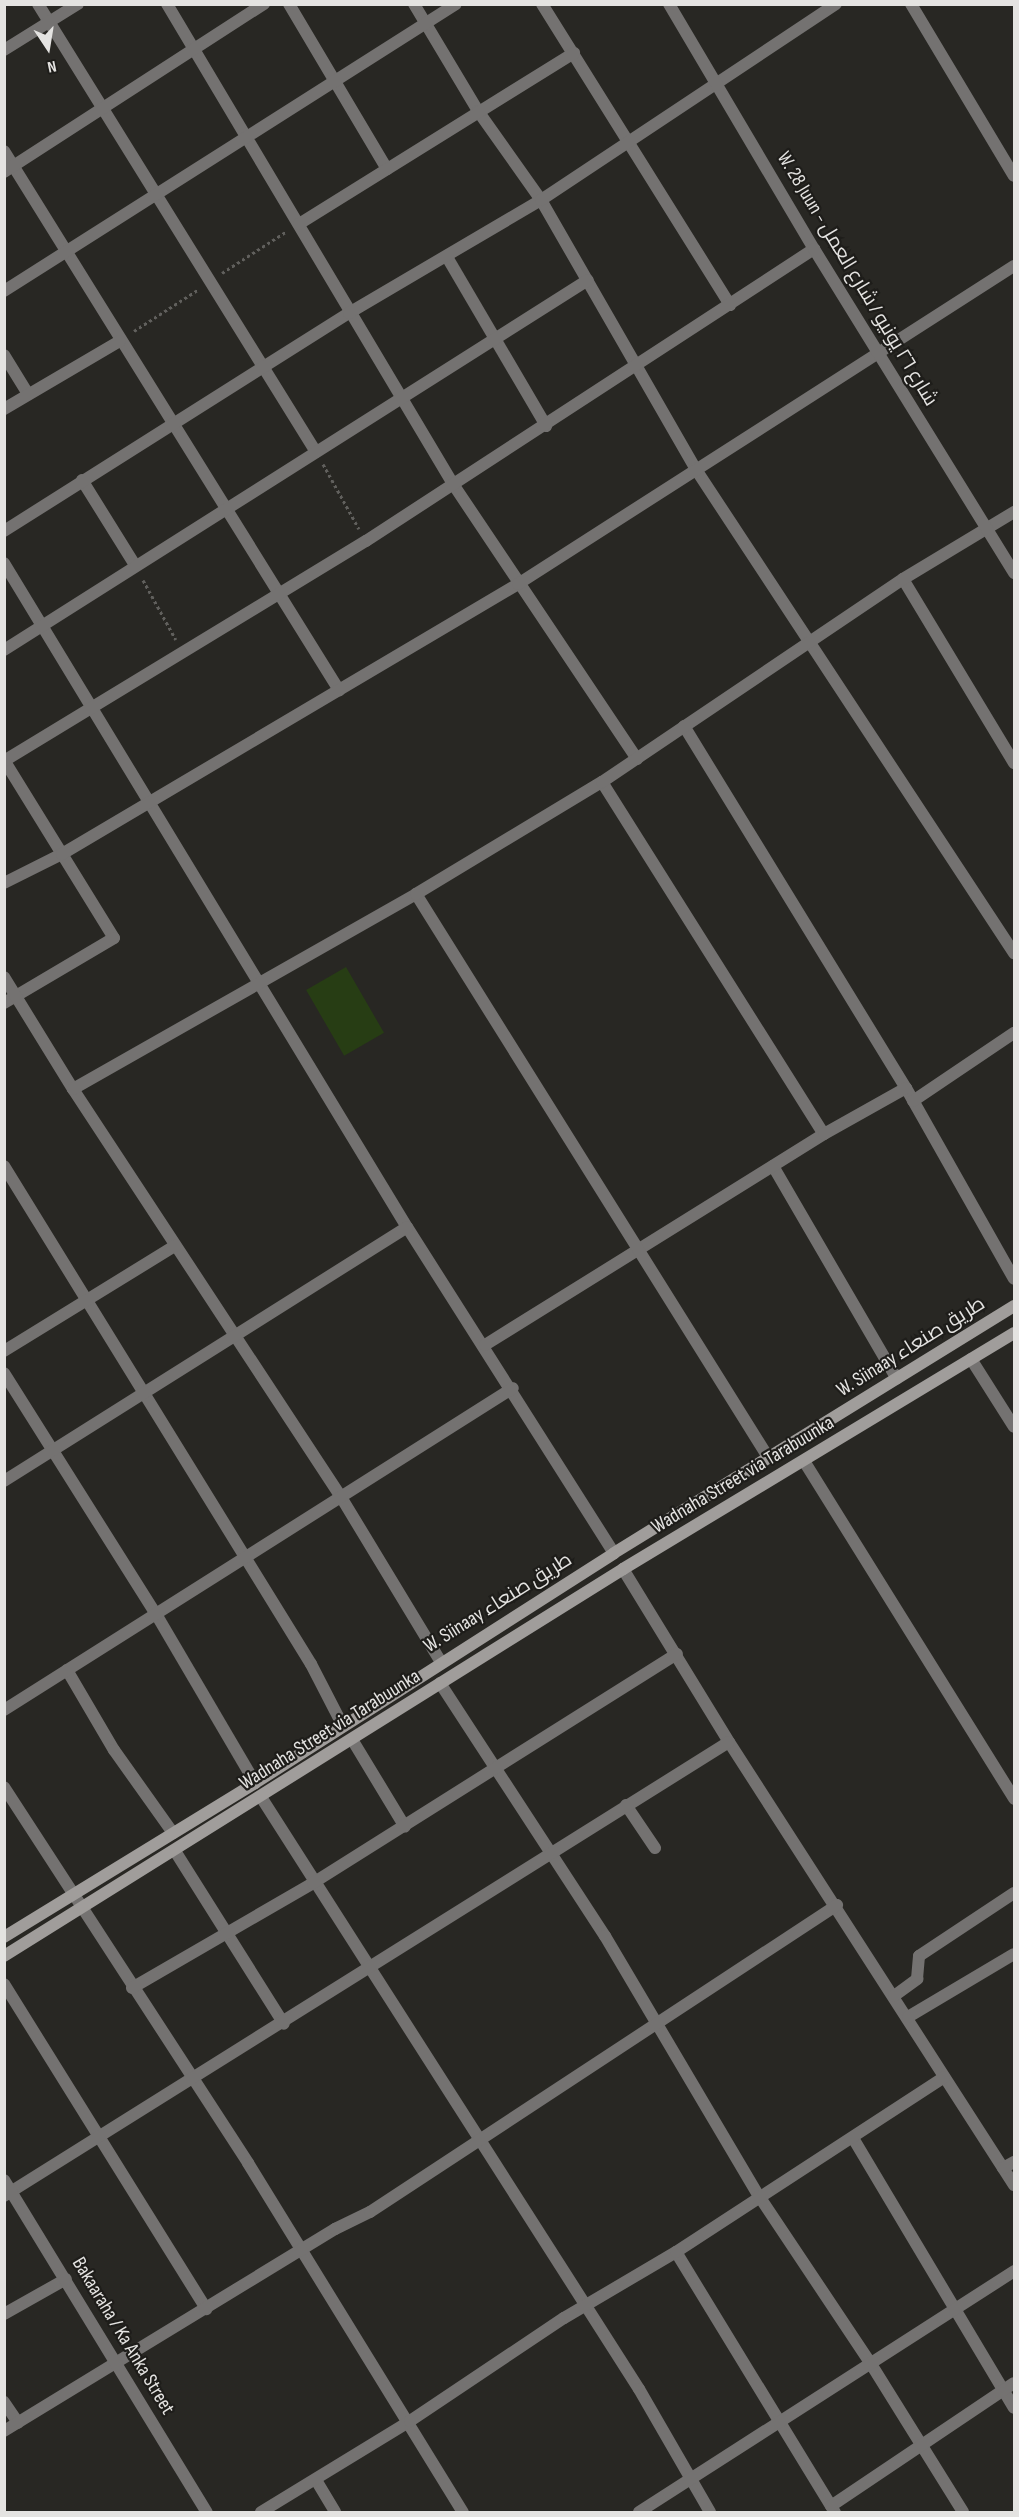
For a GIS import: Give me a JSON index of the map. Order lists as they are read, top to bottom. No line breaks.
{"streets":{"main road":["W. Siinaay طريق صنعاء","Wadnaha Street via Tarabuunka"],"street":["W. 28 Juun - شارع ٢٦ يونيو / شارع العمل","Bakaaraha / Ka Anka Street"]},"north":"bottom"}
